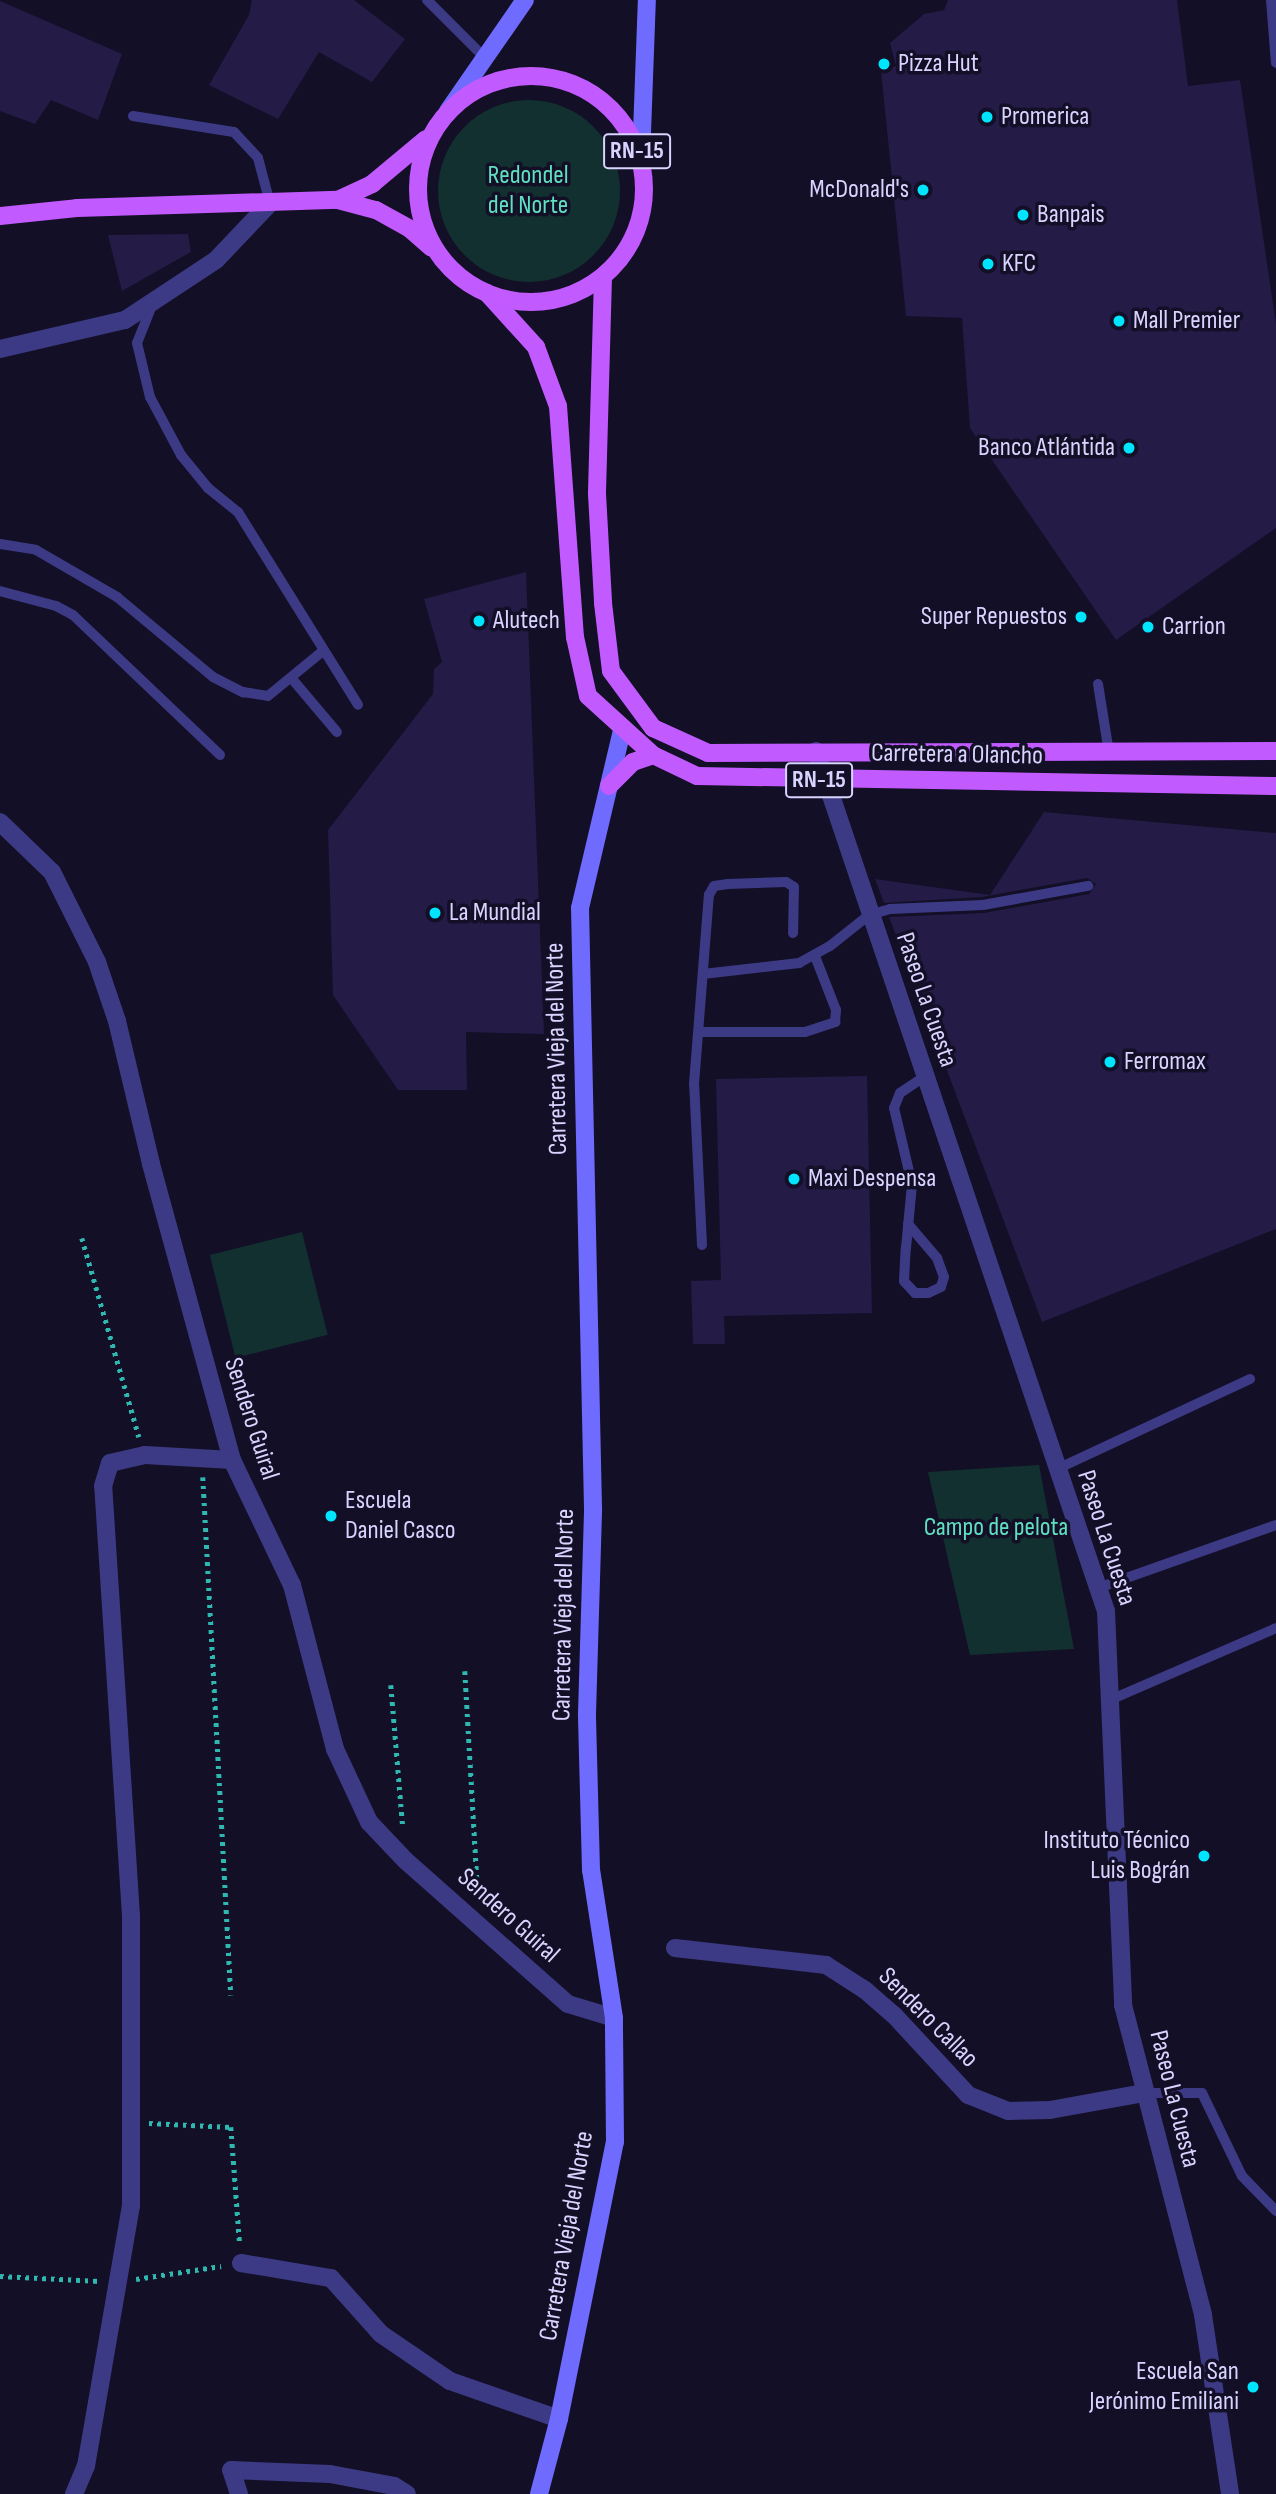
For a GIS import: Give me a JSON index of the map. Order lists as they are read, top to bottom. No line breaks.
{"streets":{"main road":["RN-15","Carretera a Olancho"],"street":["Paseo La Cuesta","Carretera Vieja del Norte","Sendero Guiral","Sendero Callao"]},"crossings":[["RN-15","Carretera a Olancho"],["Carretera a Olancho","Paseo La Cuesta"],["Carretera a Olancho","Carretera Vieja del Norte"],["Paseo La Cuesta","Sendero Callao"],["Carretera Vieja del Norte","Sendero Guiral"]],"parks":["Redondel del Norte","Campo de pelota"],"places":["Pizza Hut","Promerica","McDonald's","Banpais","KFC","Mall Premier","Banco Atlántida","Super Repuestos","Alutech","Carrion","La Mundial","Ferromax","Maxi Despensa","Escuela Daniel Casco","Instituto Técnico Luis Bográn","Escuela San Jerónimo Emiliani"]}
